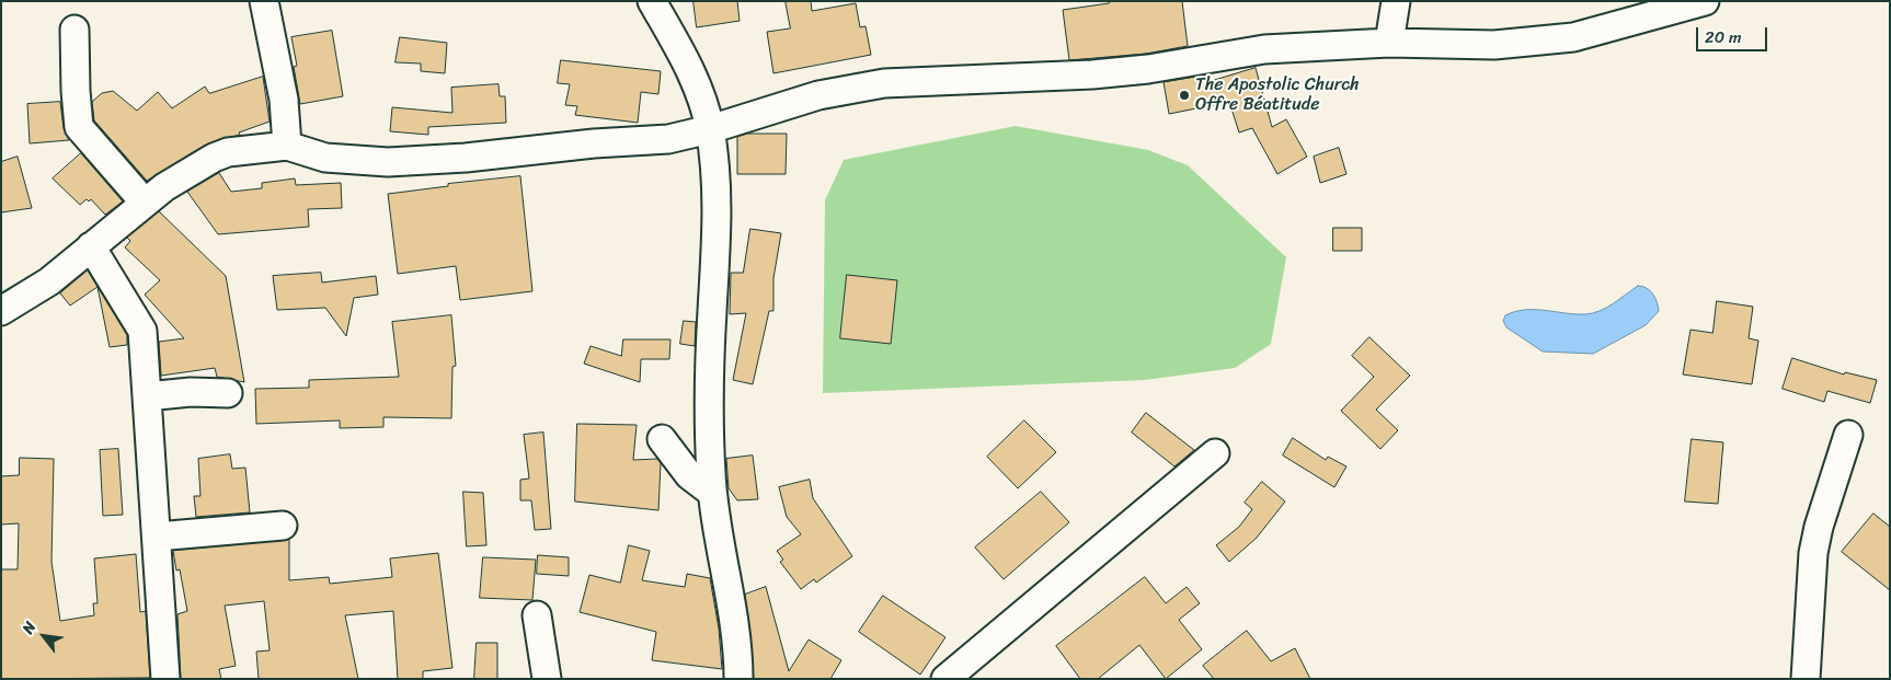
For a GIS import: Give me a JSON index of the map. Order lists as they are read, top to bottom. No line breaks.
{"places":["The Apostolic Church Offre Béatitude"],"scale_bar":"20 m","north":"top left"}
